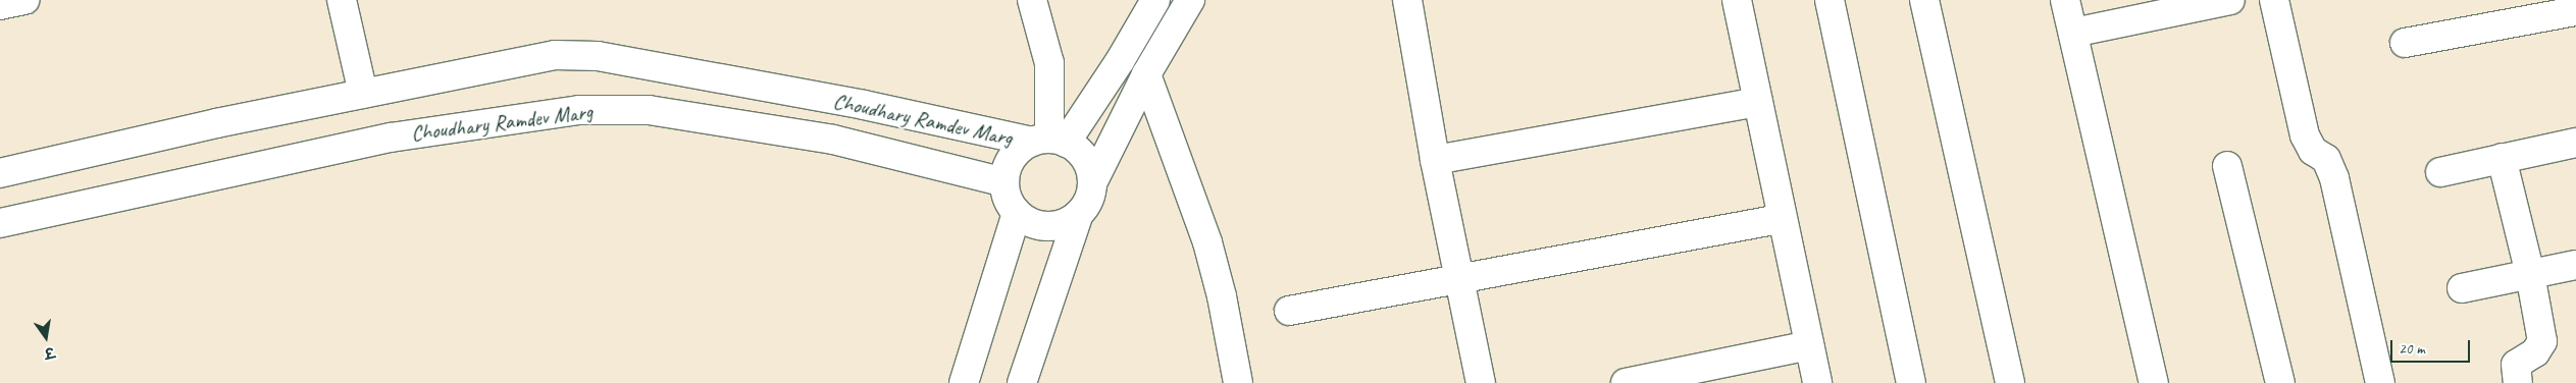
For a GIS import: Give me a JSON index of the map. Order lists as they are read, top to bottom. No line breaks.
{"streets":{"street":["Choudhary Ramdev Marg"]},"scale_bar":"20 m","north":"bottom"}
